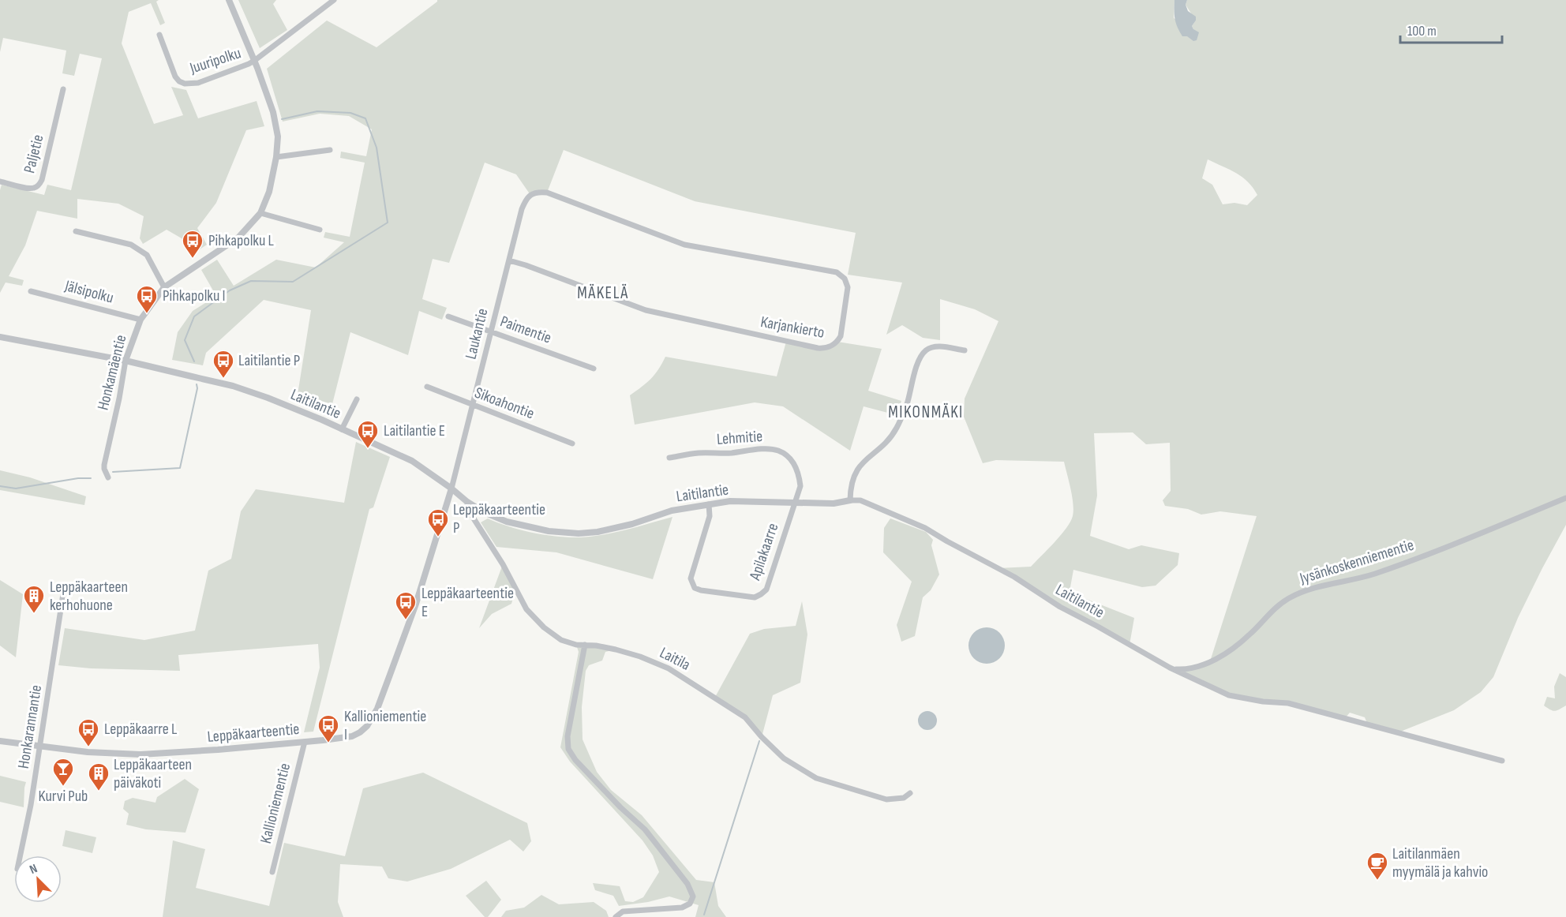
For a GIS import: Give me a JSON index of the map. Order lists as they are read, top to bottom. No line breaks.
{"streets":{"street":["Juuripolku","Paljetie","Jälsipolku","Karjankierto","Paimentie","Laukantie","Honkamäentie","Sikoahontie","Laitilantie","Lehmitie","Apilakaarre","Jysänkoskenniementie","Laitila","Honkarannantie","Leppäkaarteentie","Kallioniementie"]},"crossings":[["Juuripolku","Honkamäentie"],["Jälsipolku","Honkamäentie"],["Karjankierto","Laukantie"],["Paimentie","Laukantie"],["Laukantie","Sikoahontie"],["Laukantie","Laitilantie"],["Laukantie","Leppäkaarteentie"],["Honkamäentie","Laitilantie"],["Laitilantie","Lehmitie"],["Laitilantie","Apilakaarre"],["Laitilantie","Jysänkoskenniementie"],["Laitilantie","Laitila"],["Laitilantie","Leppäkaarteentie"],["Lehmitie","Apilakaarre"],["Honkarannantie","Leppäkaarteentie"],["Leppäkaarteentie","Kallioniementie"]],"districts":["MÄKELÄ","MIKONMÄKI"],"places":{"bus stop":["Pihkapolku L","Pihkapolku I","Laitilantie P","Laitilantie E","Leppäkaarteentie P","Leppäkaarteentie E","Kallioniementie I","Leppäkaarre L"],"building":["Leppäkaarteen kerhohuone","Leppäkaarteen päiväkoti"],"bar":["Kurvi Pub"],"cafe":["Laitilanmäen myymälä ja kahvio"]},"scale_bar":"100 m","north":"top left"}
